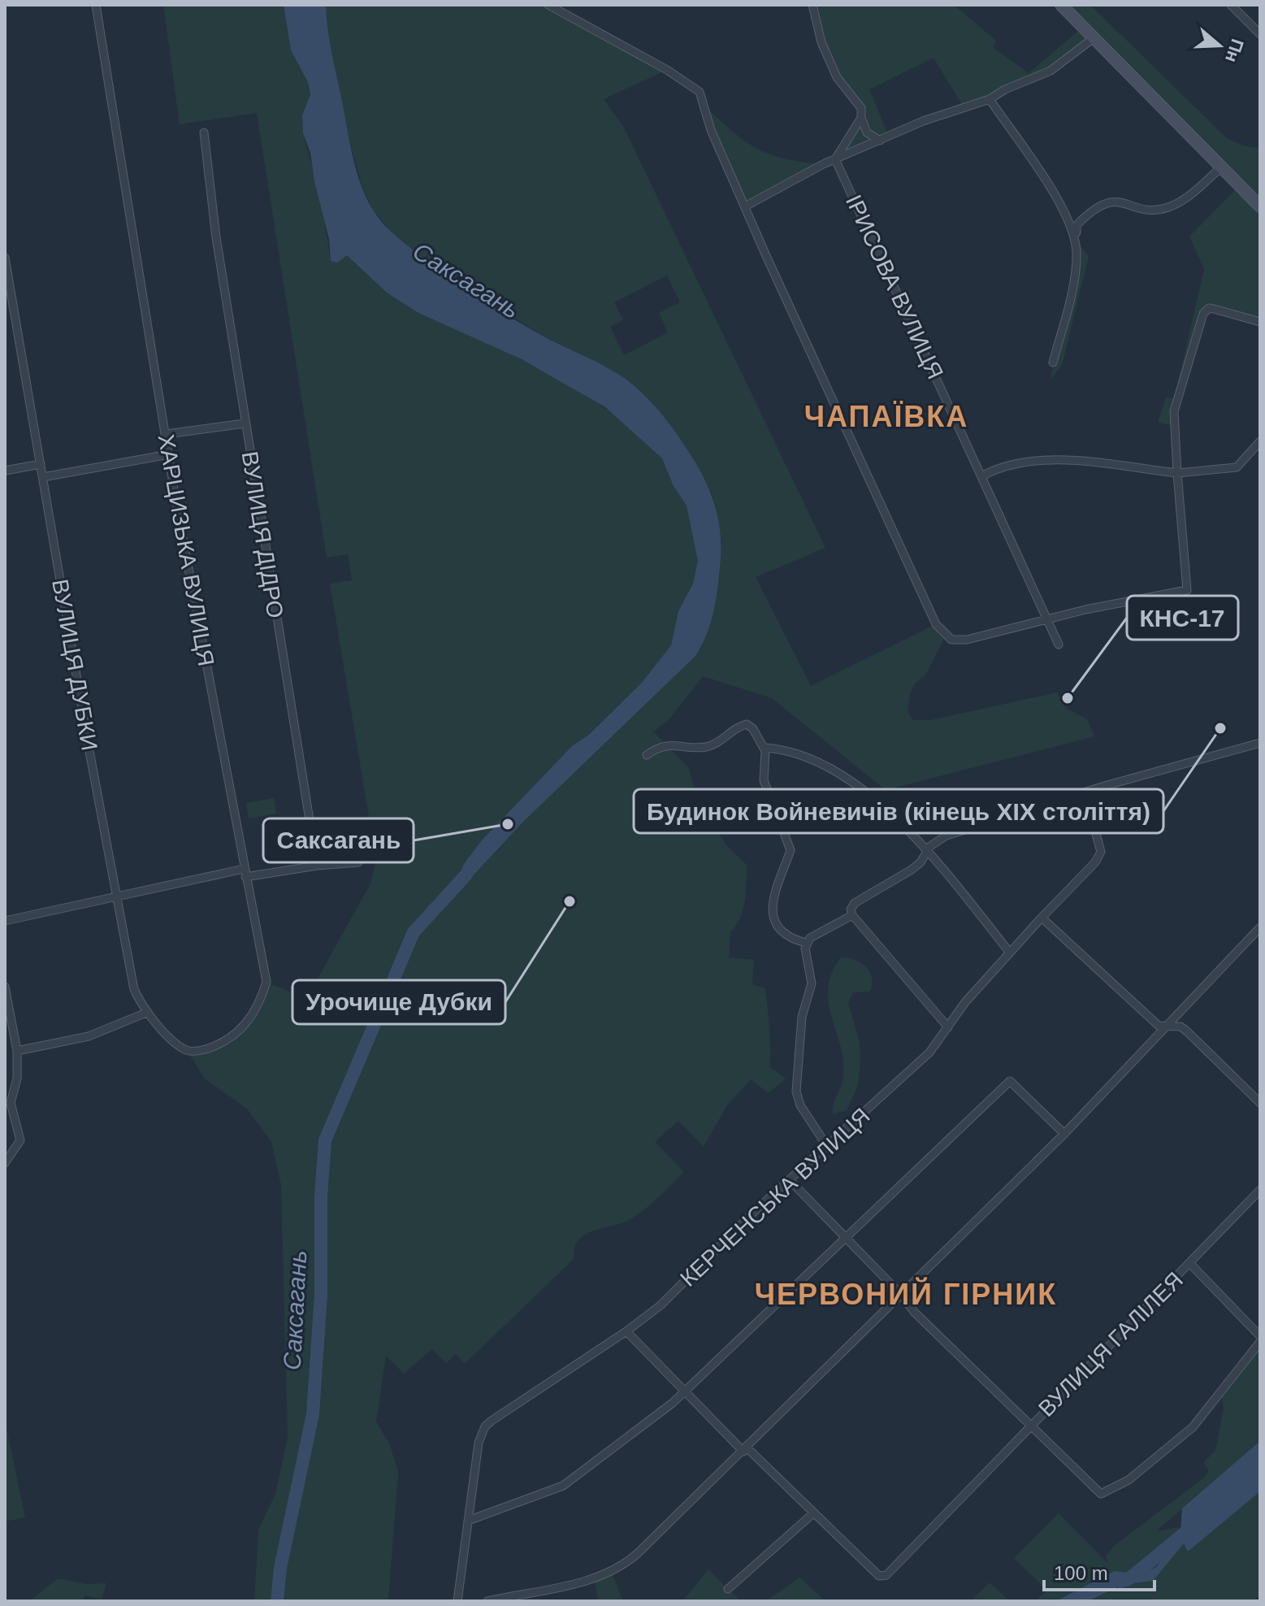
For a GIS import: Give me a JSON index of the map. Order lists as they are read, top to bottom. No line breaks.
{"streets":{"street":["ІРИСОВА ВУЛИЦЯ","ВУЛИЦЯ ДІДРО","ХАРЦИЗЬКА ВУЛИЦЯ","ВУЛИЦЯ ДУБКИ","КЕРЧЕНСЬКА ВУЛИЦЯ","ВУЛИЦЯ ГАЛІЛЕЯ"]},"crossings":[["ХАРЦИЗЬКА ВУЛИЦЯ","ВУЛИЦЯ ДУБКИ"],["КЕРЧЕНСЬКА ВУЛИЦЯ","ВУЛИЦЯ ГАЛІЛЕЯ"]],"districts":["ЧАПАЇВКА","ЧЕРВОНИЙ ГІРНИК"],"water":["Саксагань"],"places":["КНС-17","Будинок Войневичів (кінець ХІХ століття)","Саксагань","Урочище Дубки"],"scale_bar":"100 m","north":"right"}
